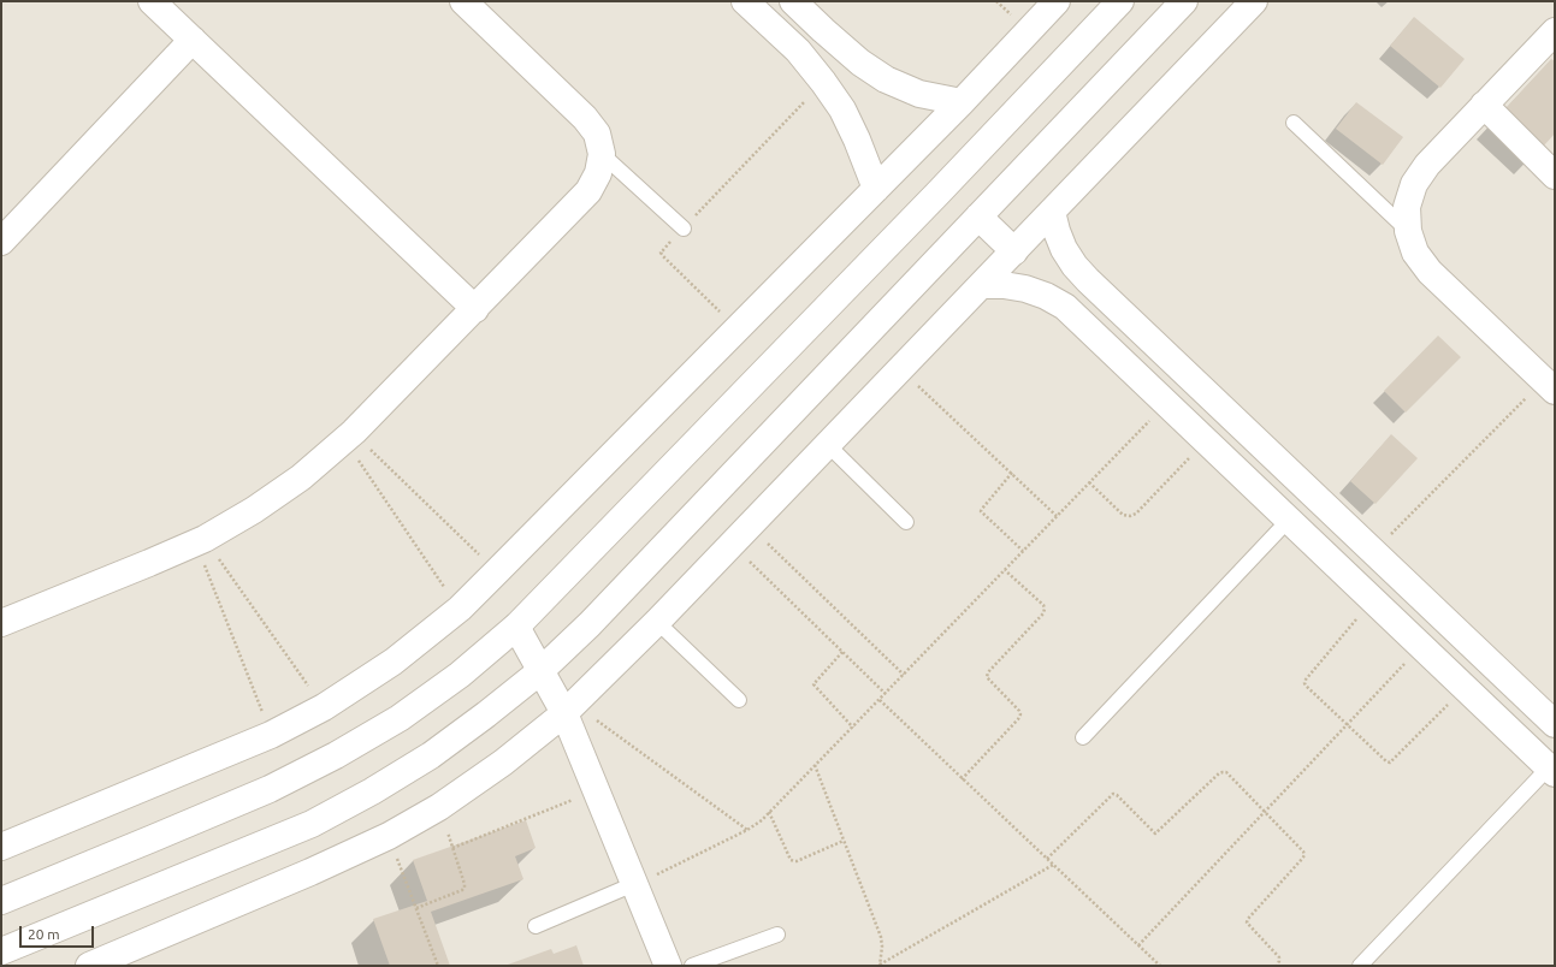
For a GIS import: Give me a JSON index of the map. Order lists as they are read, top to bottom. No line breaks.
{"scale_bar":"20 m"}
